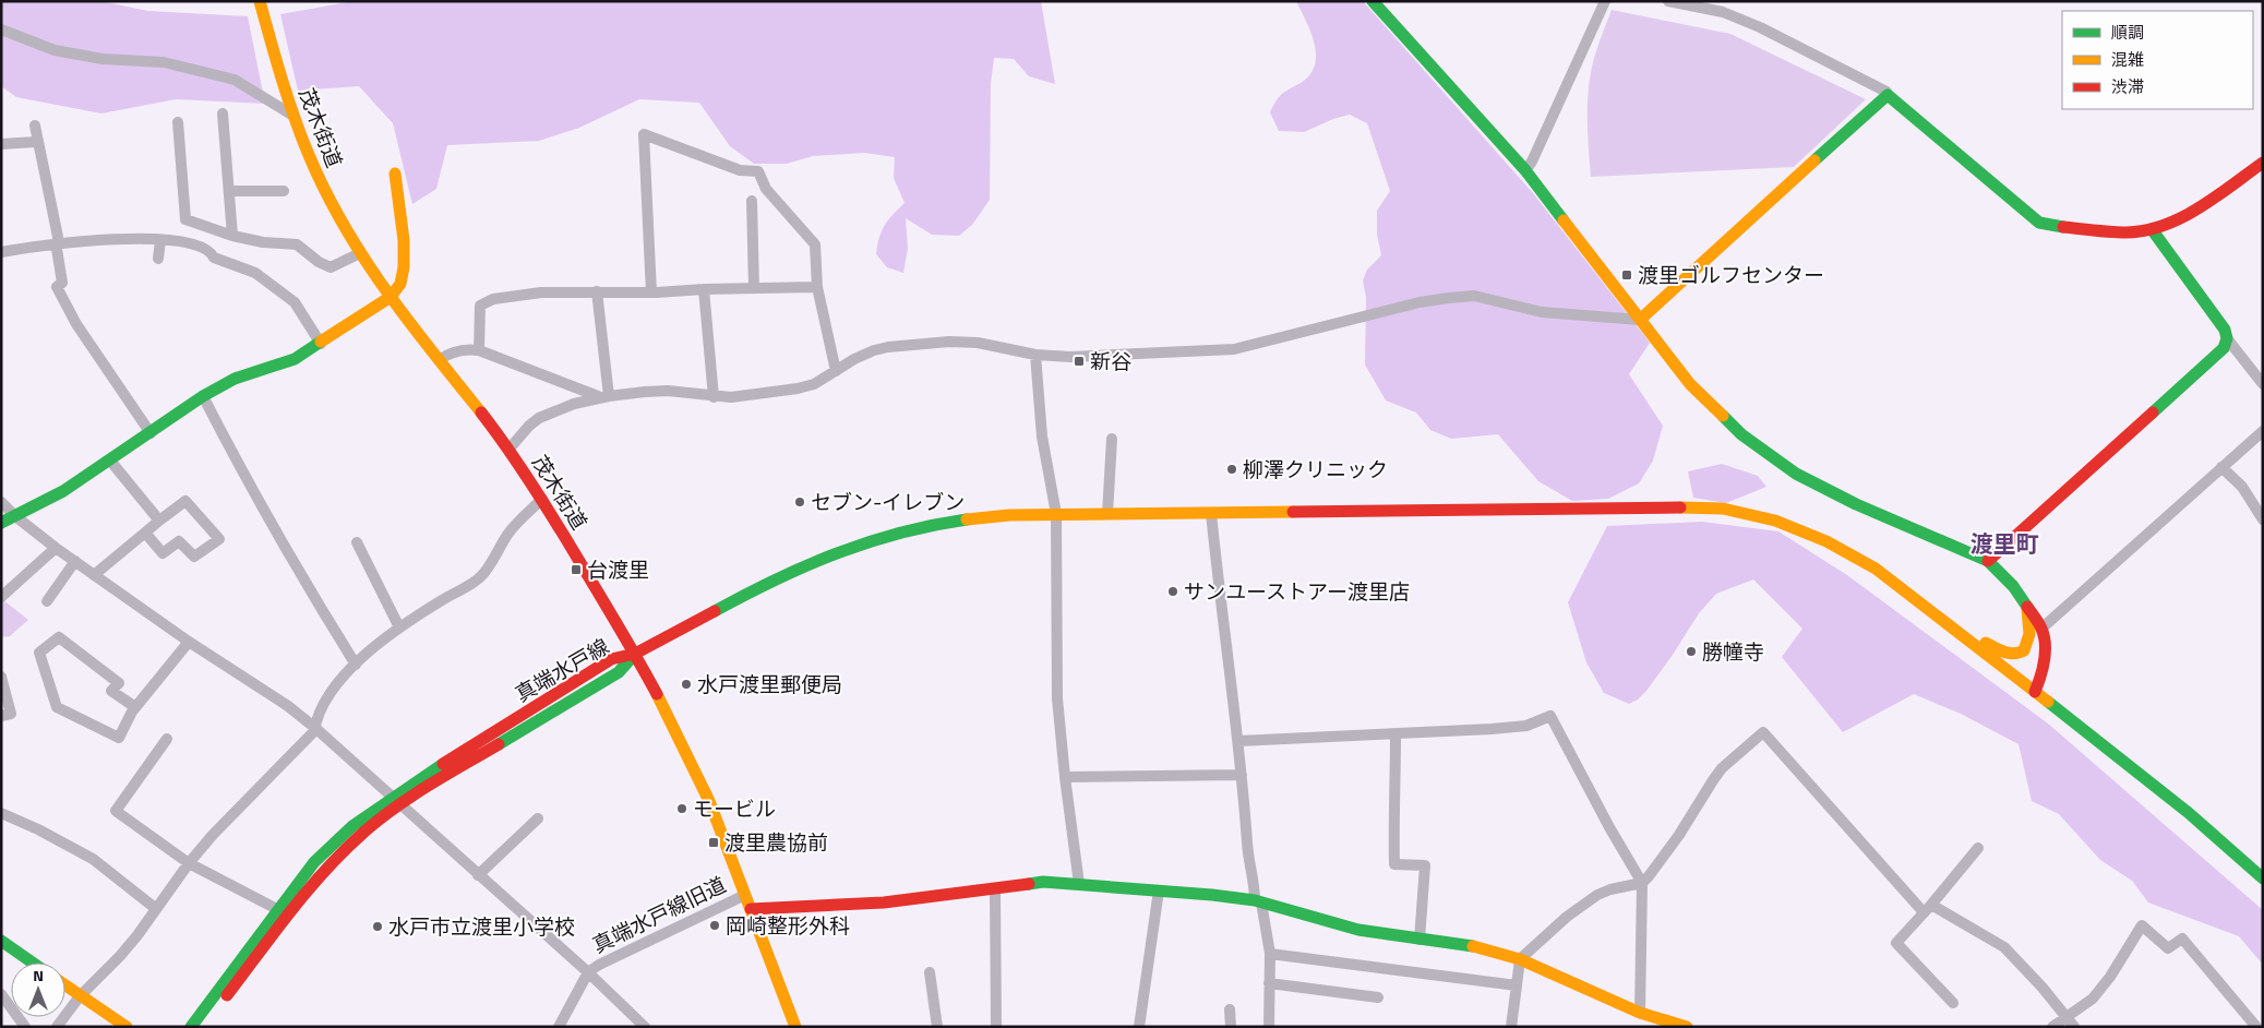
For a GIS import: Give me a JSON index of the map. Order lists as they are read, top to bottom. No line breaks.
{"streets":{"main road":["茂木街道","真端水戸線"],"street":["真端水戸線旧道"]},"crossings":[["茂木街道","真端水戸線"],["茂木街道","真端水戸線旧道"]],"districts":["渡里町"],"places":{"transit":["渡里ゴルフセンター","新谷","台渡里","渡里農協前"],"other":["柳澤クリニック","セブン-イレブン","サンユーストアー渡里店","勝幢寺","水戸渡里郵便局","モービル","岡崎整形外科","水戸市立渡里小学校"]},"legend":["順調","混雑","渋滞"],"north":"top"}
